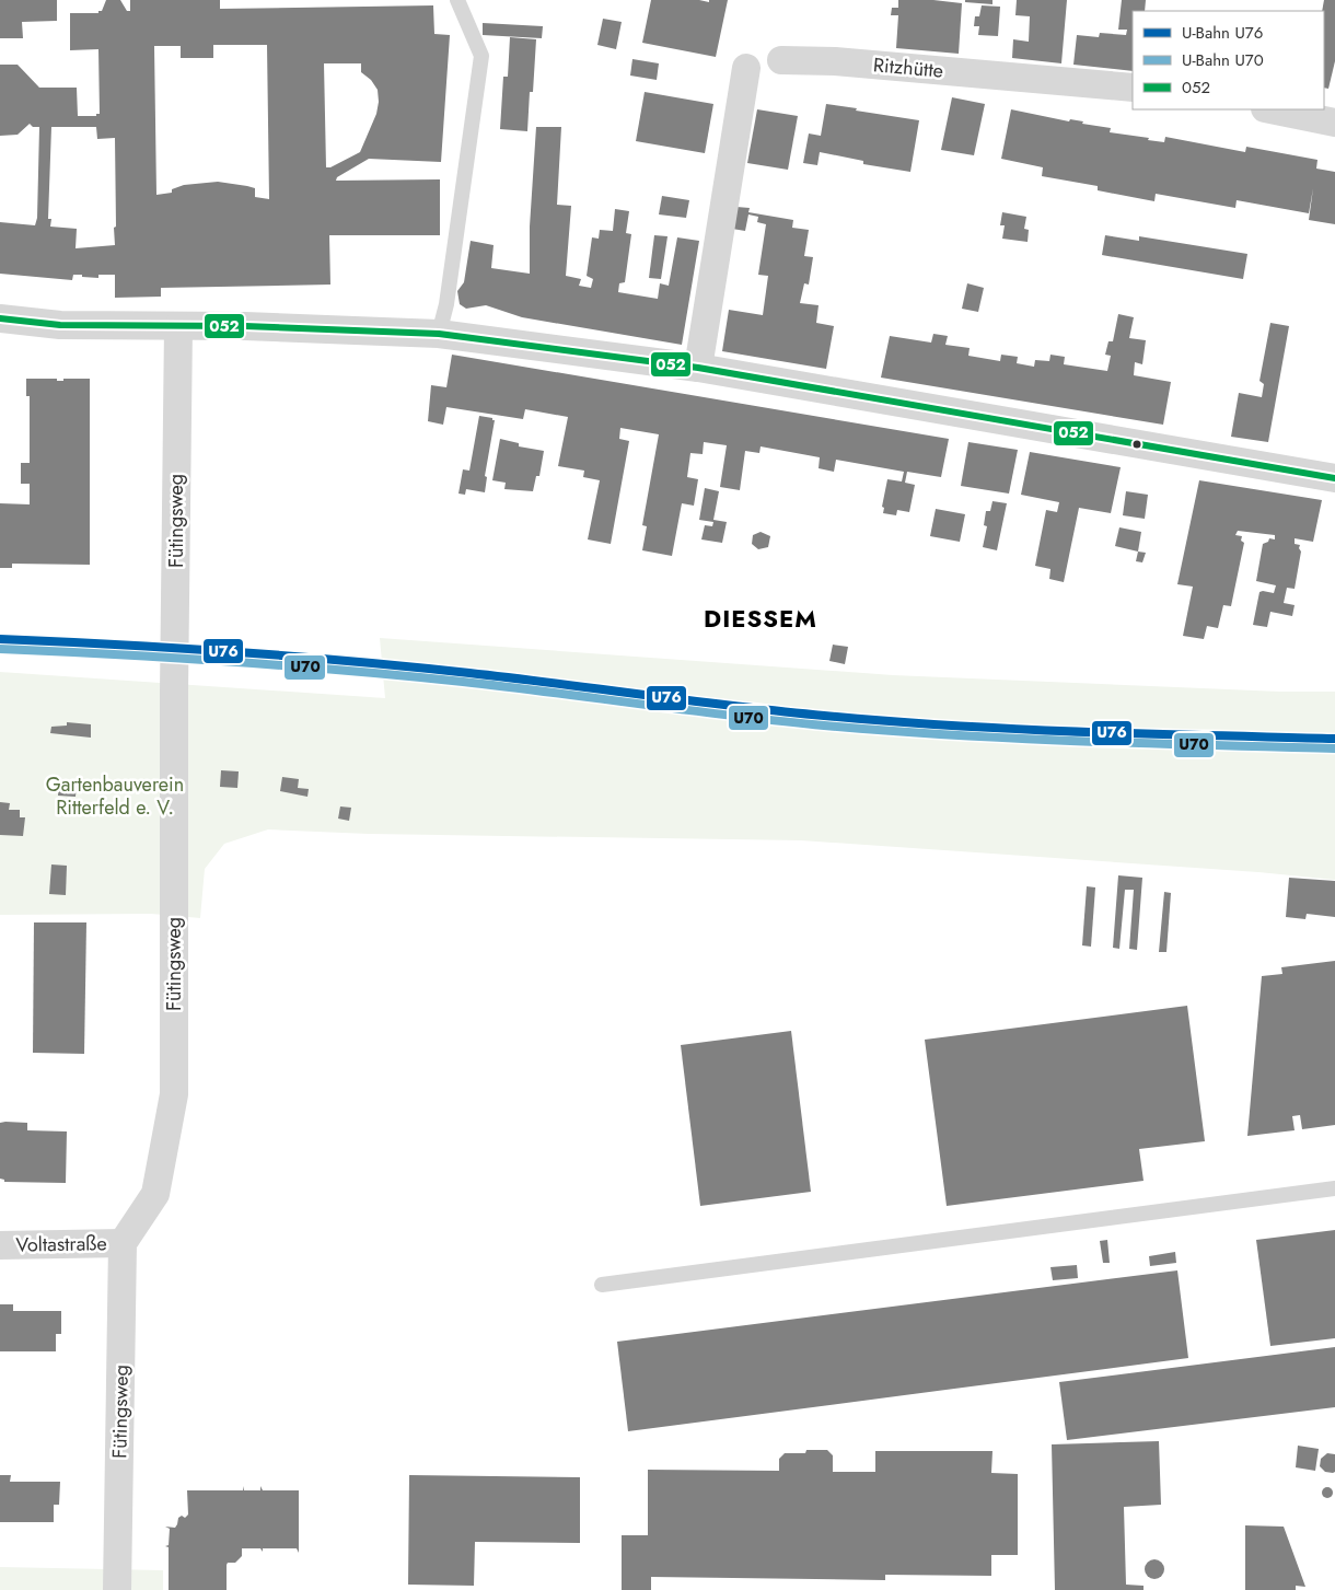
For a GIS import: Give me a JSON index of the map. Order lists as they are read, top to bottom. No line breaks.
{"streets":{"street":["Ritzhütte","Fütingsweg","Voltastraße"]},"crossings":[["Fütingsweg","Voltastraße"]],"districts":["DIESSEM"],"parks":["Gartenbauverein Ritterfeld e. V."],"lines":["transit line 052","metro line U76","metro line U70"],"legend":["U-Bahn U76","U-Bahn U70","052"]}
